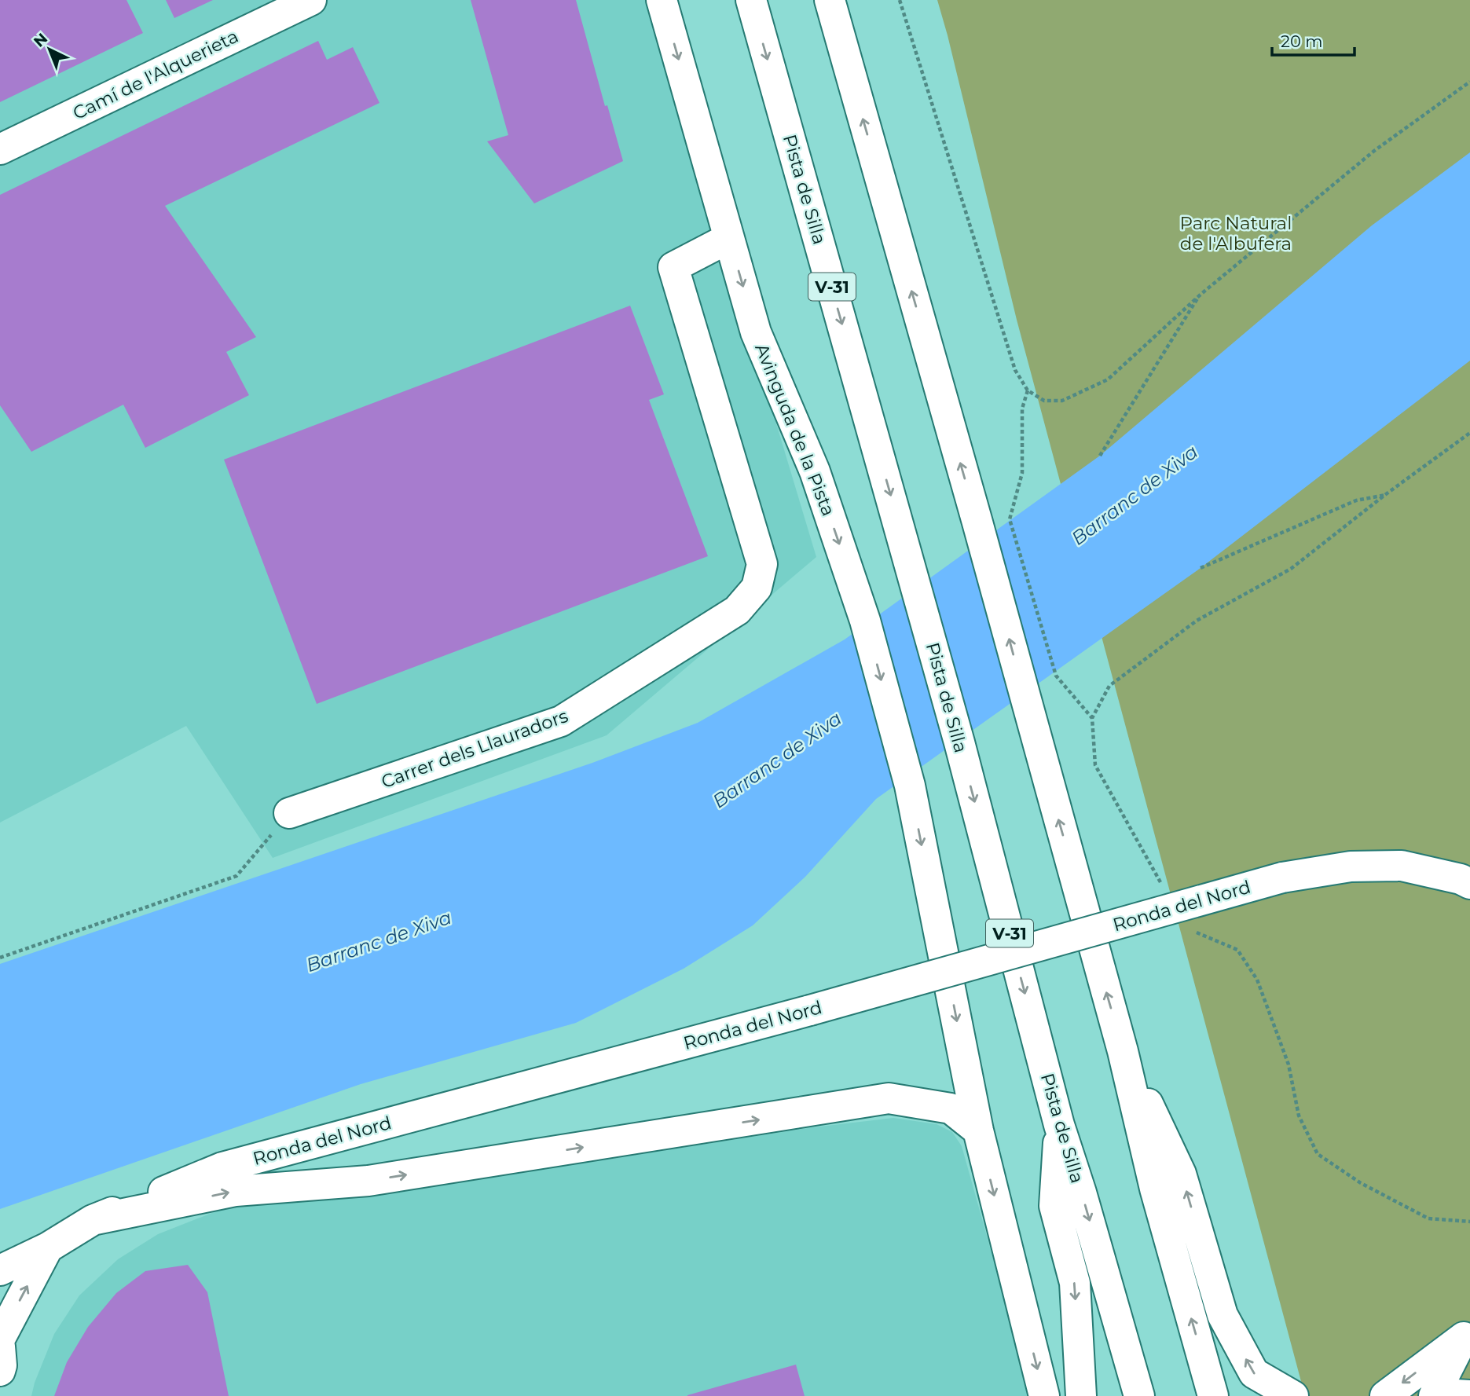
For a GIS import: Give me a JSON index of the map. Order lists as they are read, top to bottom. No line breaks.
{"streets":{"main road":["Camí de l'Alquerieta","Pista de Silla","V-31","Avinguda de la Pista","Carrer dels Llauradors","Ronda del Nord"]},"crossings":[["Avinguda de la Pista","Carrer dels Llauradors"]],"water":["Barranc de Xiva"],"parks":["Parc Natural de l'Albufera"],"scale_bar":"20 m","north":"top left"}
